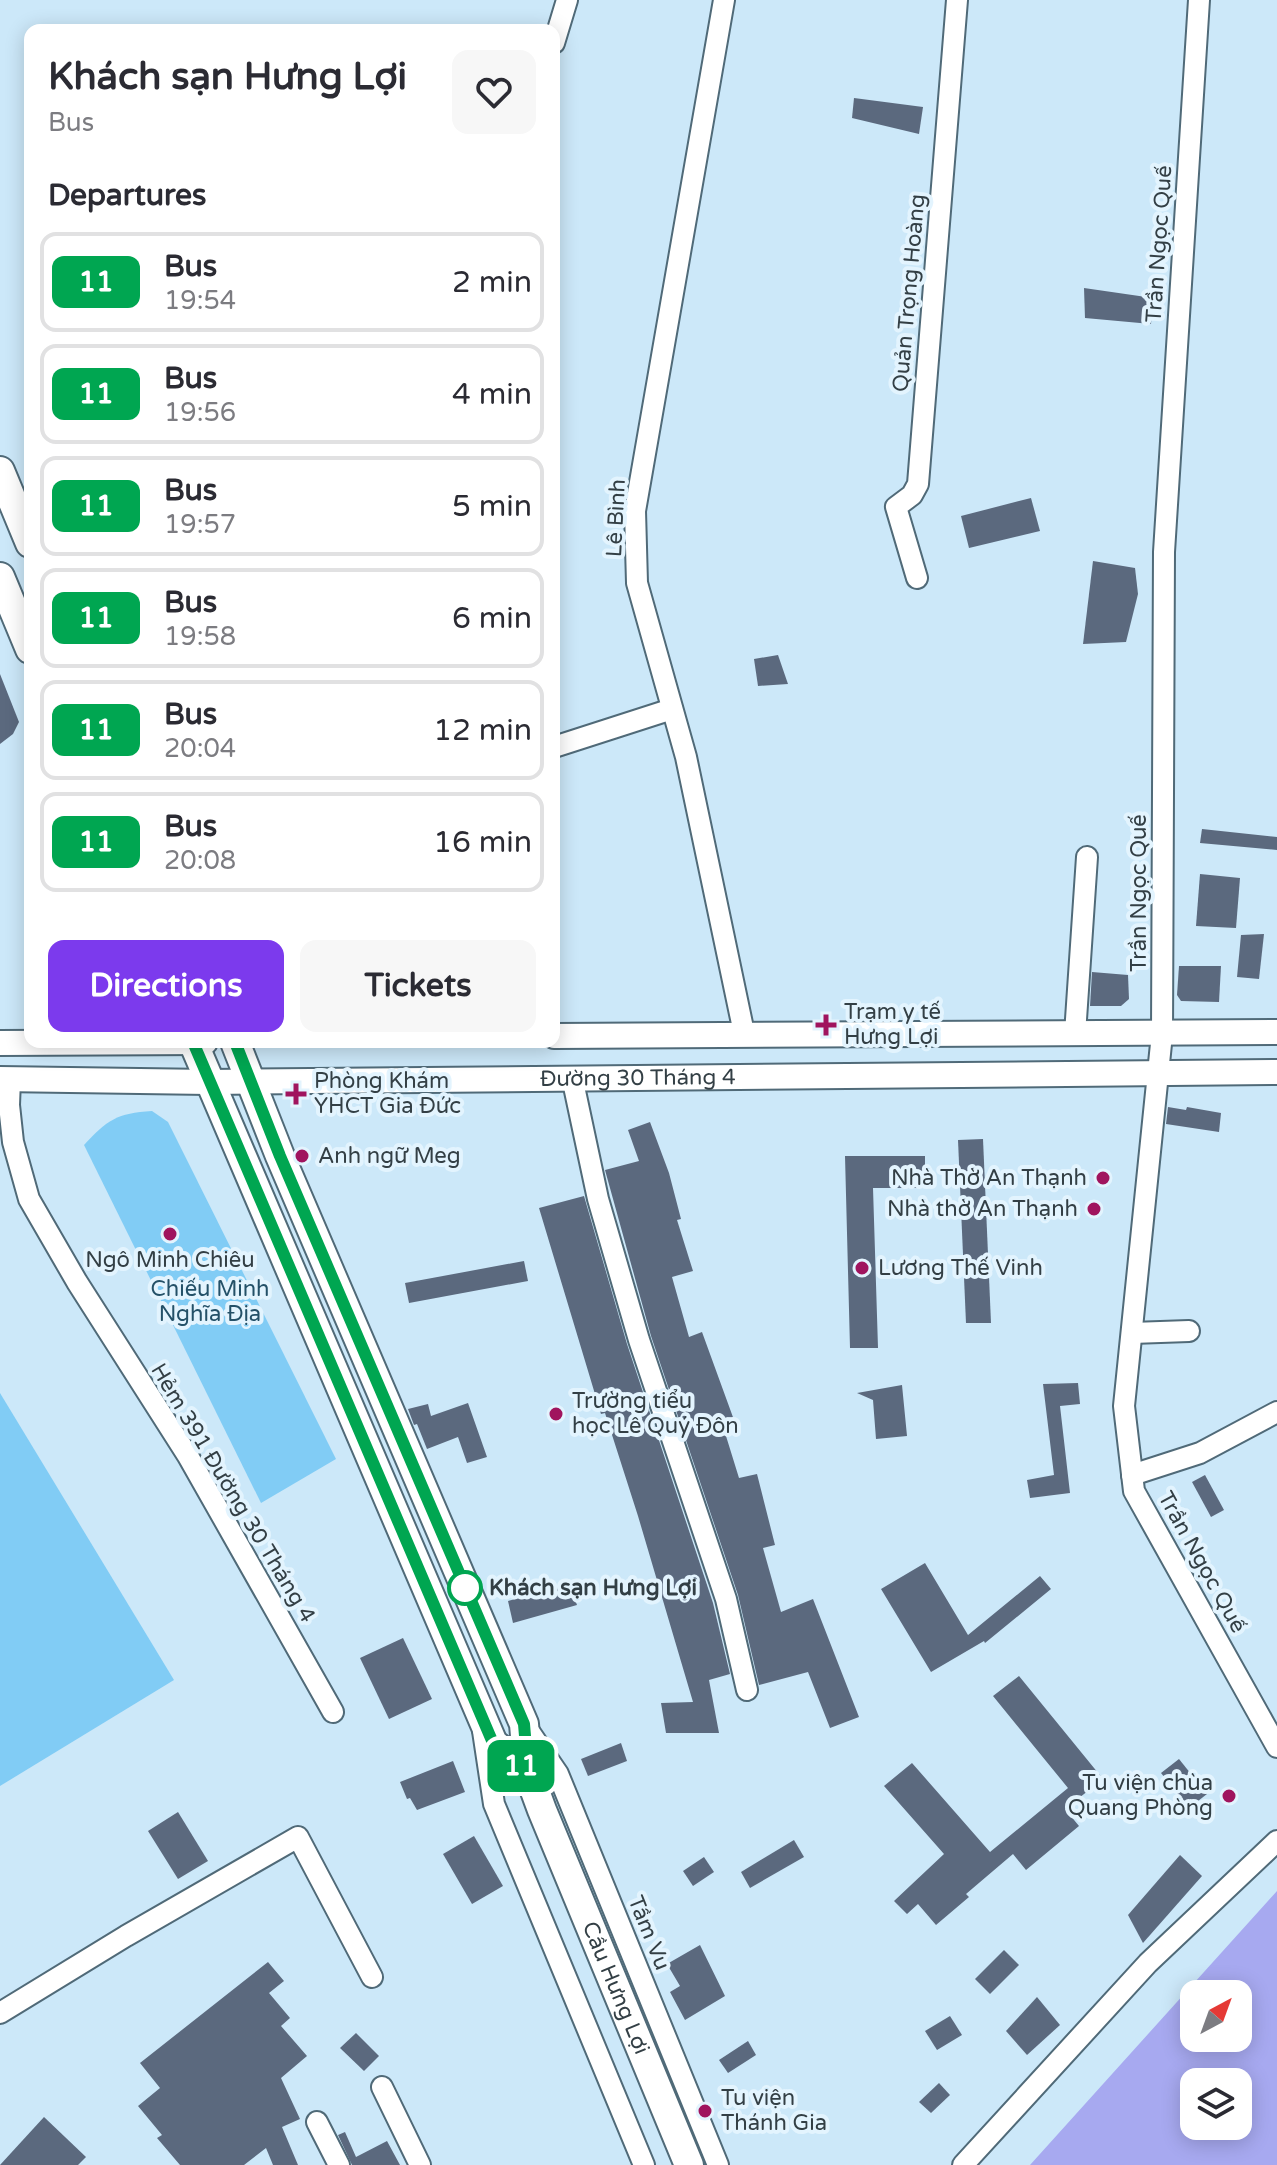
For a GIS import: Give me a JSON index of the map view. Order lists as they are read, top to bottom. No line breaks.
{"streets":{"highway":["Cầu Hưng Lợi"],"main road":["Đường 30 Tháng 4"],"street":["Trần Ngọc Quế","Quản Trọng Hoàng","Lê Bình","Hẻm 391 Đường 30 Tháng 4","Tầm Vu"]},"crossings":[["Trần Ngọc Quế","Đường 30 Tháng 4"],["Lê Bình","Đường 30 Tháng 4"],["Đường 30 Tháng 4","Hẻm 391 Đường 30 Tháng 4"]],"parks":["Chiếu Minh Nghĩa Địa"],"places":{"health":["Trạm y tế Hưng Lợi","Phòng Khám YHCT Gia Đức"],"other":["Anh ngữ Meg","Nhà Thờ An Thạnh","Nhà thờ An Thạnh","Ngô Minh Chiêu","Lương Thế Vinh","Trường tiểu học Lê Quý Đôn","Khách sạn Hưng Lợi","Tu viện chùa Quang Phòng","Tu viện Thánh Gia"]},"lines":["bus line 11"],"north":"top right","page":{"on_map":"11","heading":[["Khách sạn Hưng Lợi","Bus"],"Departures"],"list":[{"mark":"11","name":"Bus","note":"19:54","value":"2 min"},{"mark":"11","name":"Bus","note":"19:56","value":"4 min"},{"mark":"11","name":"Bus","note":"19:57","value":"5 min"},{"mark":"11","name":"Bus","note":"19:58","value":"6 min"},{"mark":"11","name":"Bus","note":"20:04","value":"12 min"},{"mark":"11","name":"Bus","note":"20:08","value":"16 min"}],"buttons":["Directions","Tickets"]}}
